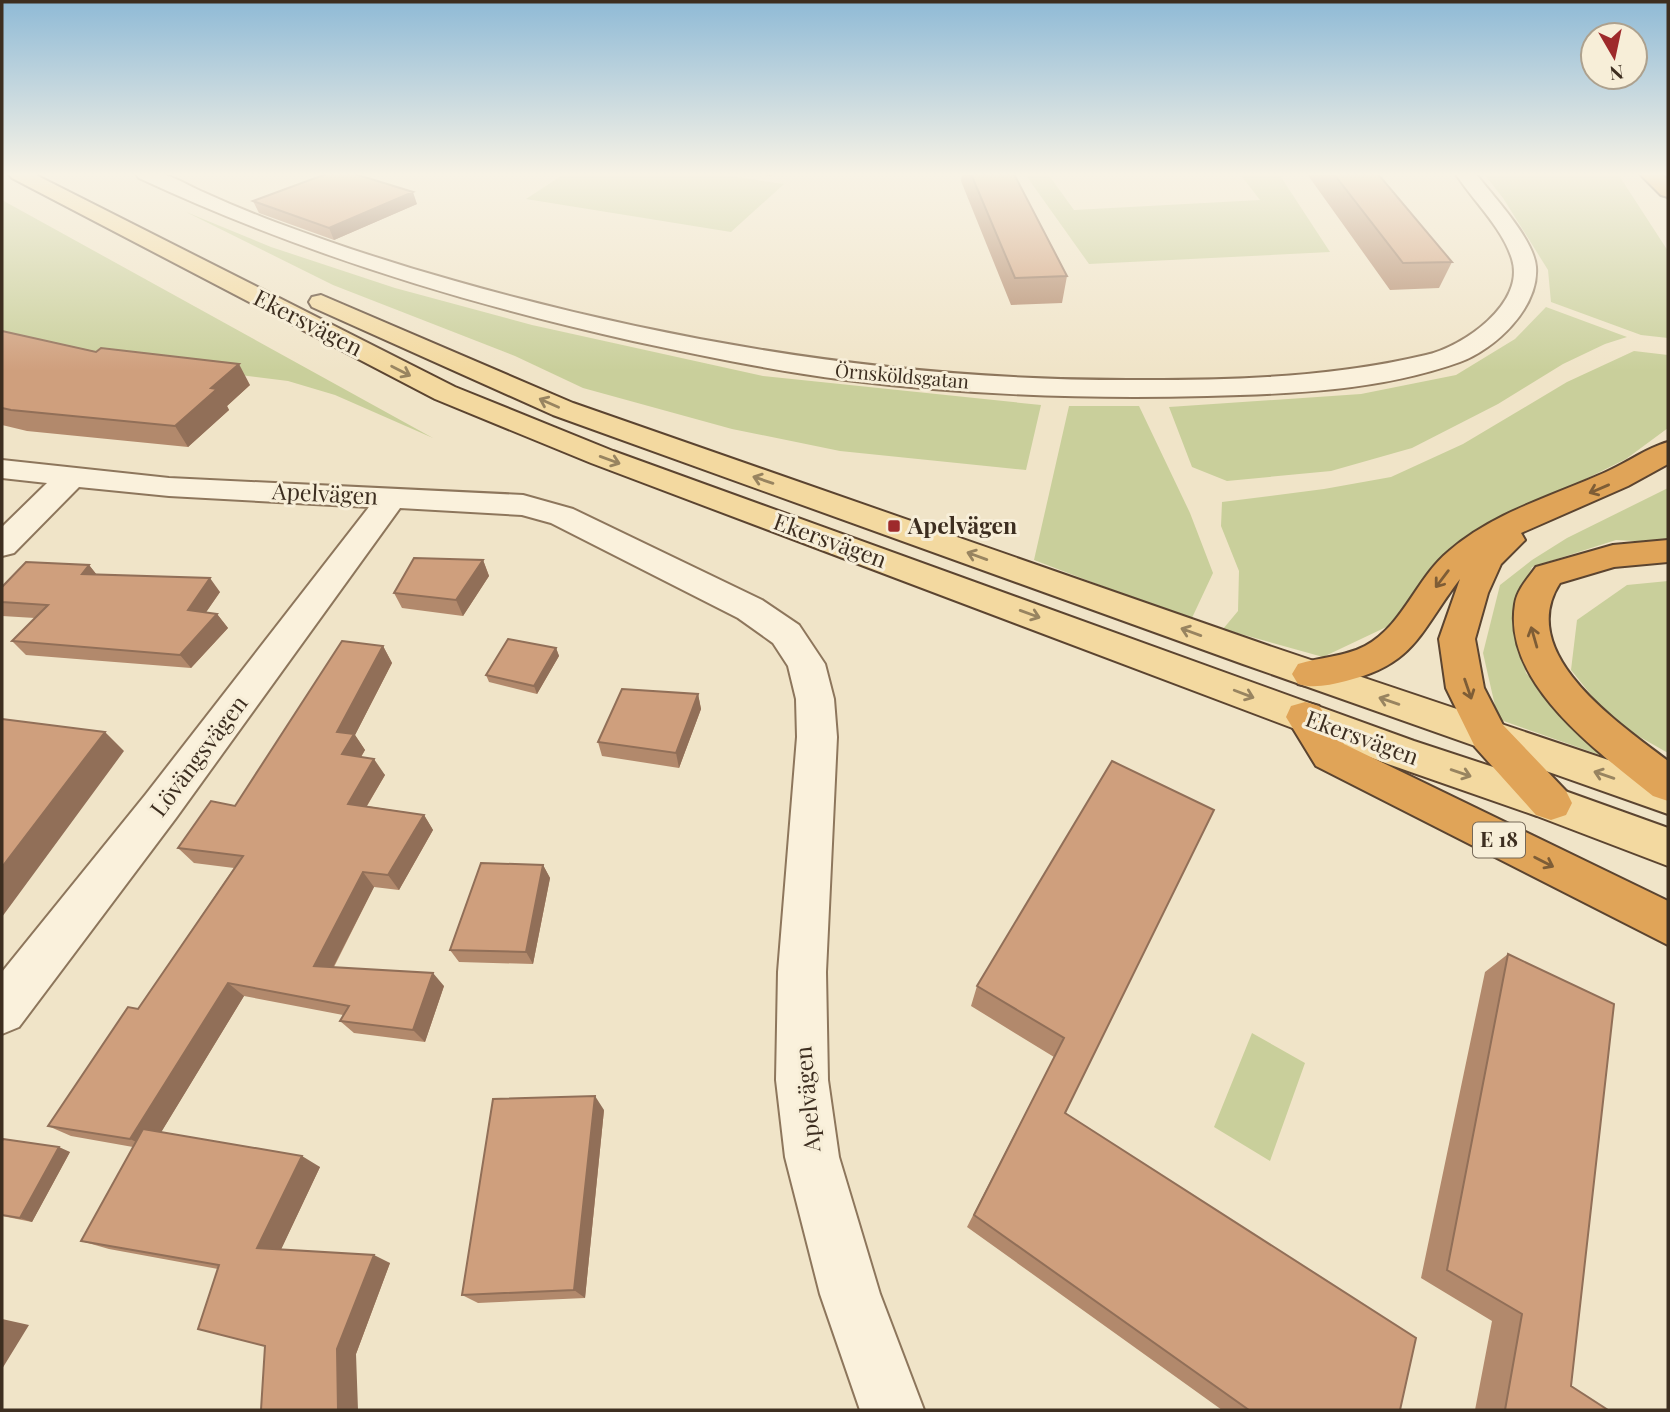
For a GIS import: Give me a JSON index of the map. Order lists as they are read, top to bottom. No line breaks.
{"streets":{"highway":["E 18"],"main road":["Ekersvägen"],"street":["Örnsköldsgatan","Apelvägen","Lövängsvägen"]},"crossings":[["Ekersvägen","E 18"],["Apelvägen","Lövängsvägen"]],"places":{"transit":["Apelvägen"]},"north":"bottom"}
